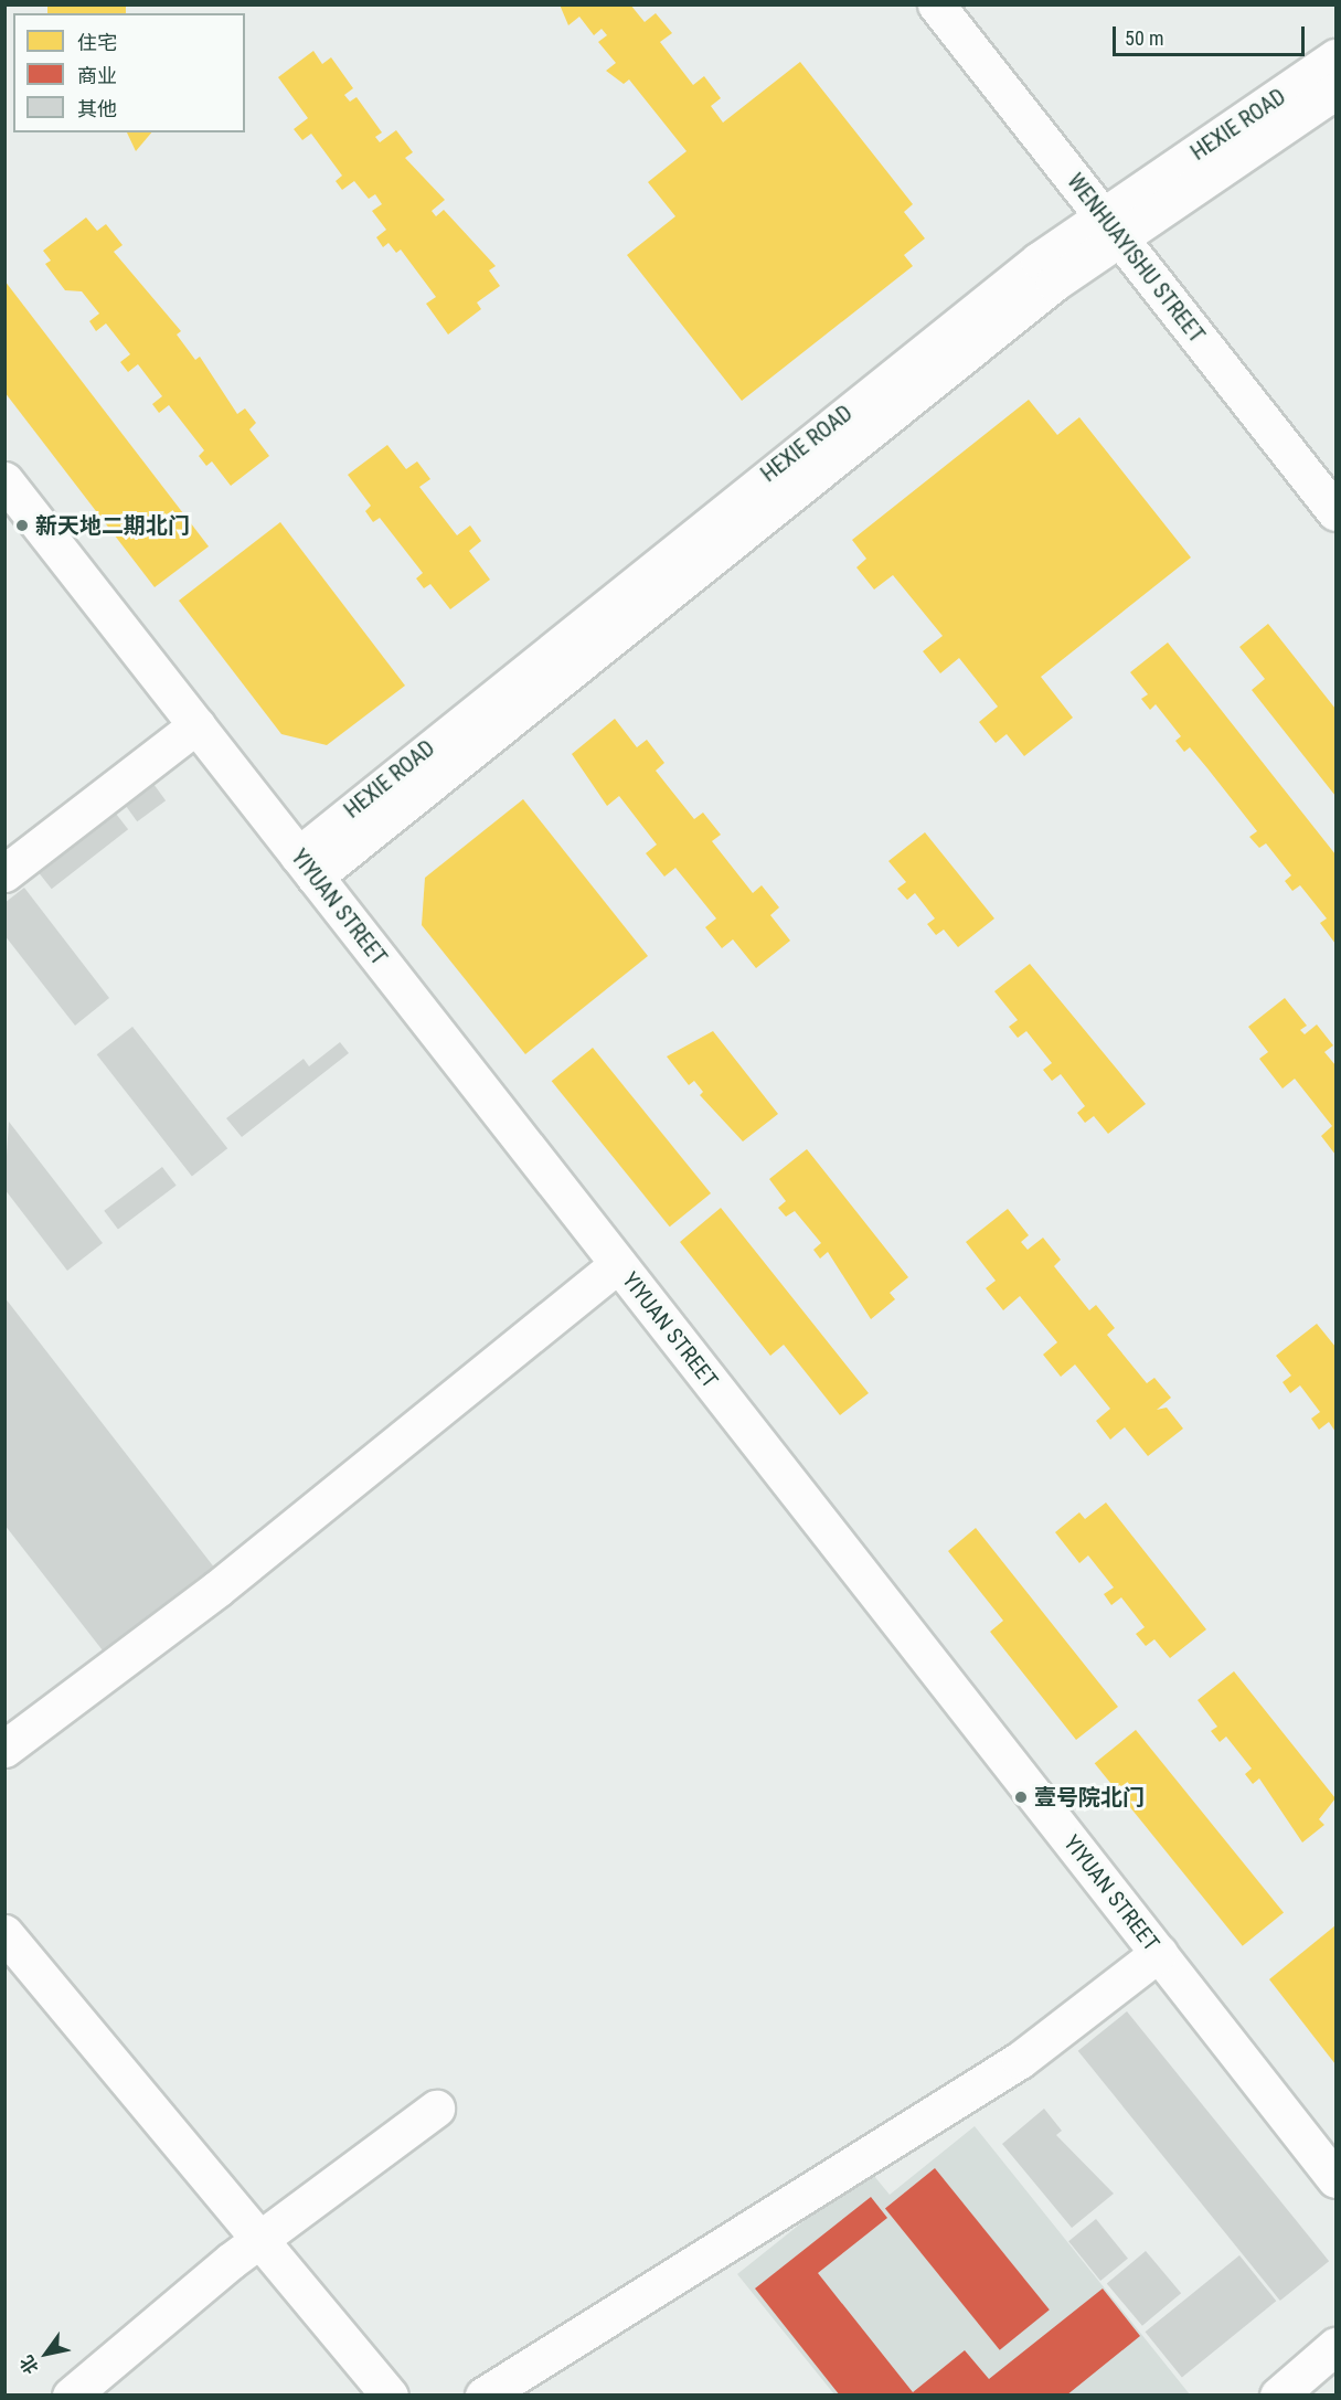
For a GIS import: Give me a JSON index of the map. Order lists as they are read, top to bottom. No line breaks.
{"streets":{"street":["HEXIE ROAD","WENHUAYISHU STREET","YIYUAN STREET"]},"crossings":[["HEXIE ROAD","WENHUAYISHU STREET"],["HEXIE ROAD","YIYUAN STREET"]],"places":["新天地二期北门","壹号院北门"],"legend":["住宅","商业","其他"],"scale_bar":"50 m","north":"bottom left"}
